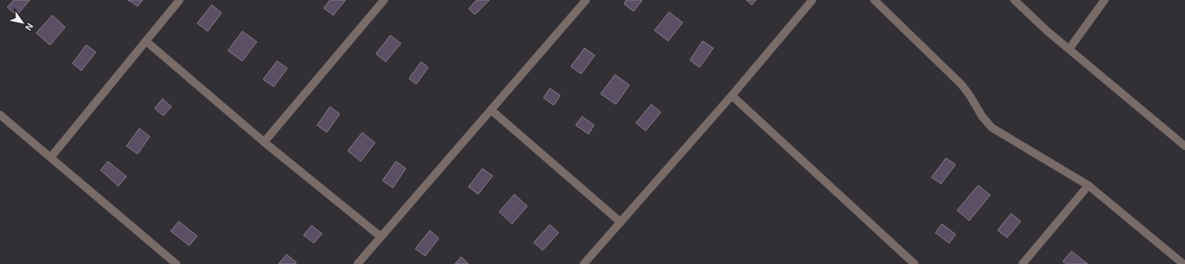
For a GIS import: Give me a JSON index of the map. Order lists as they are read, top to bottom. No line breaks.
{"north":"bottom right"}
